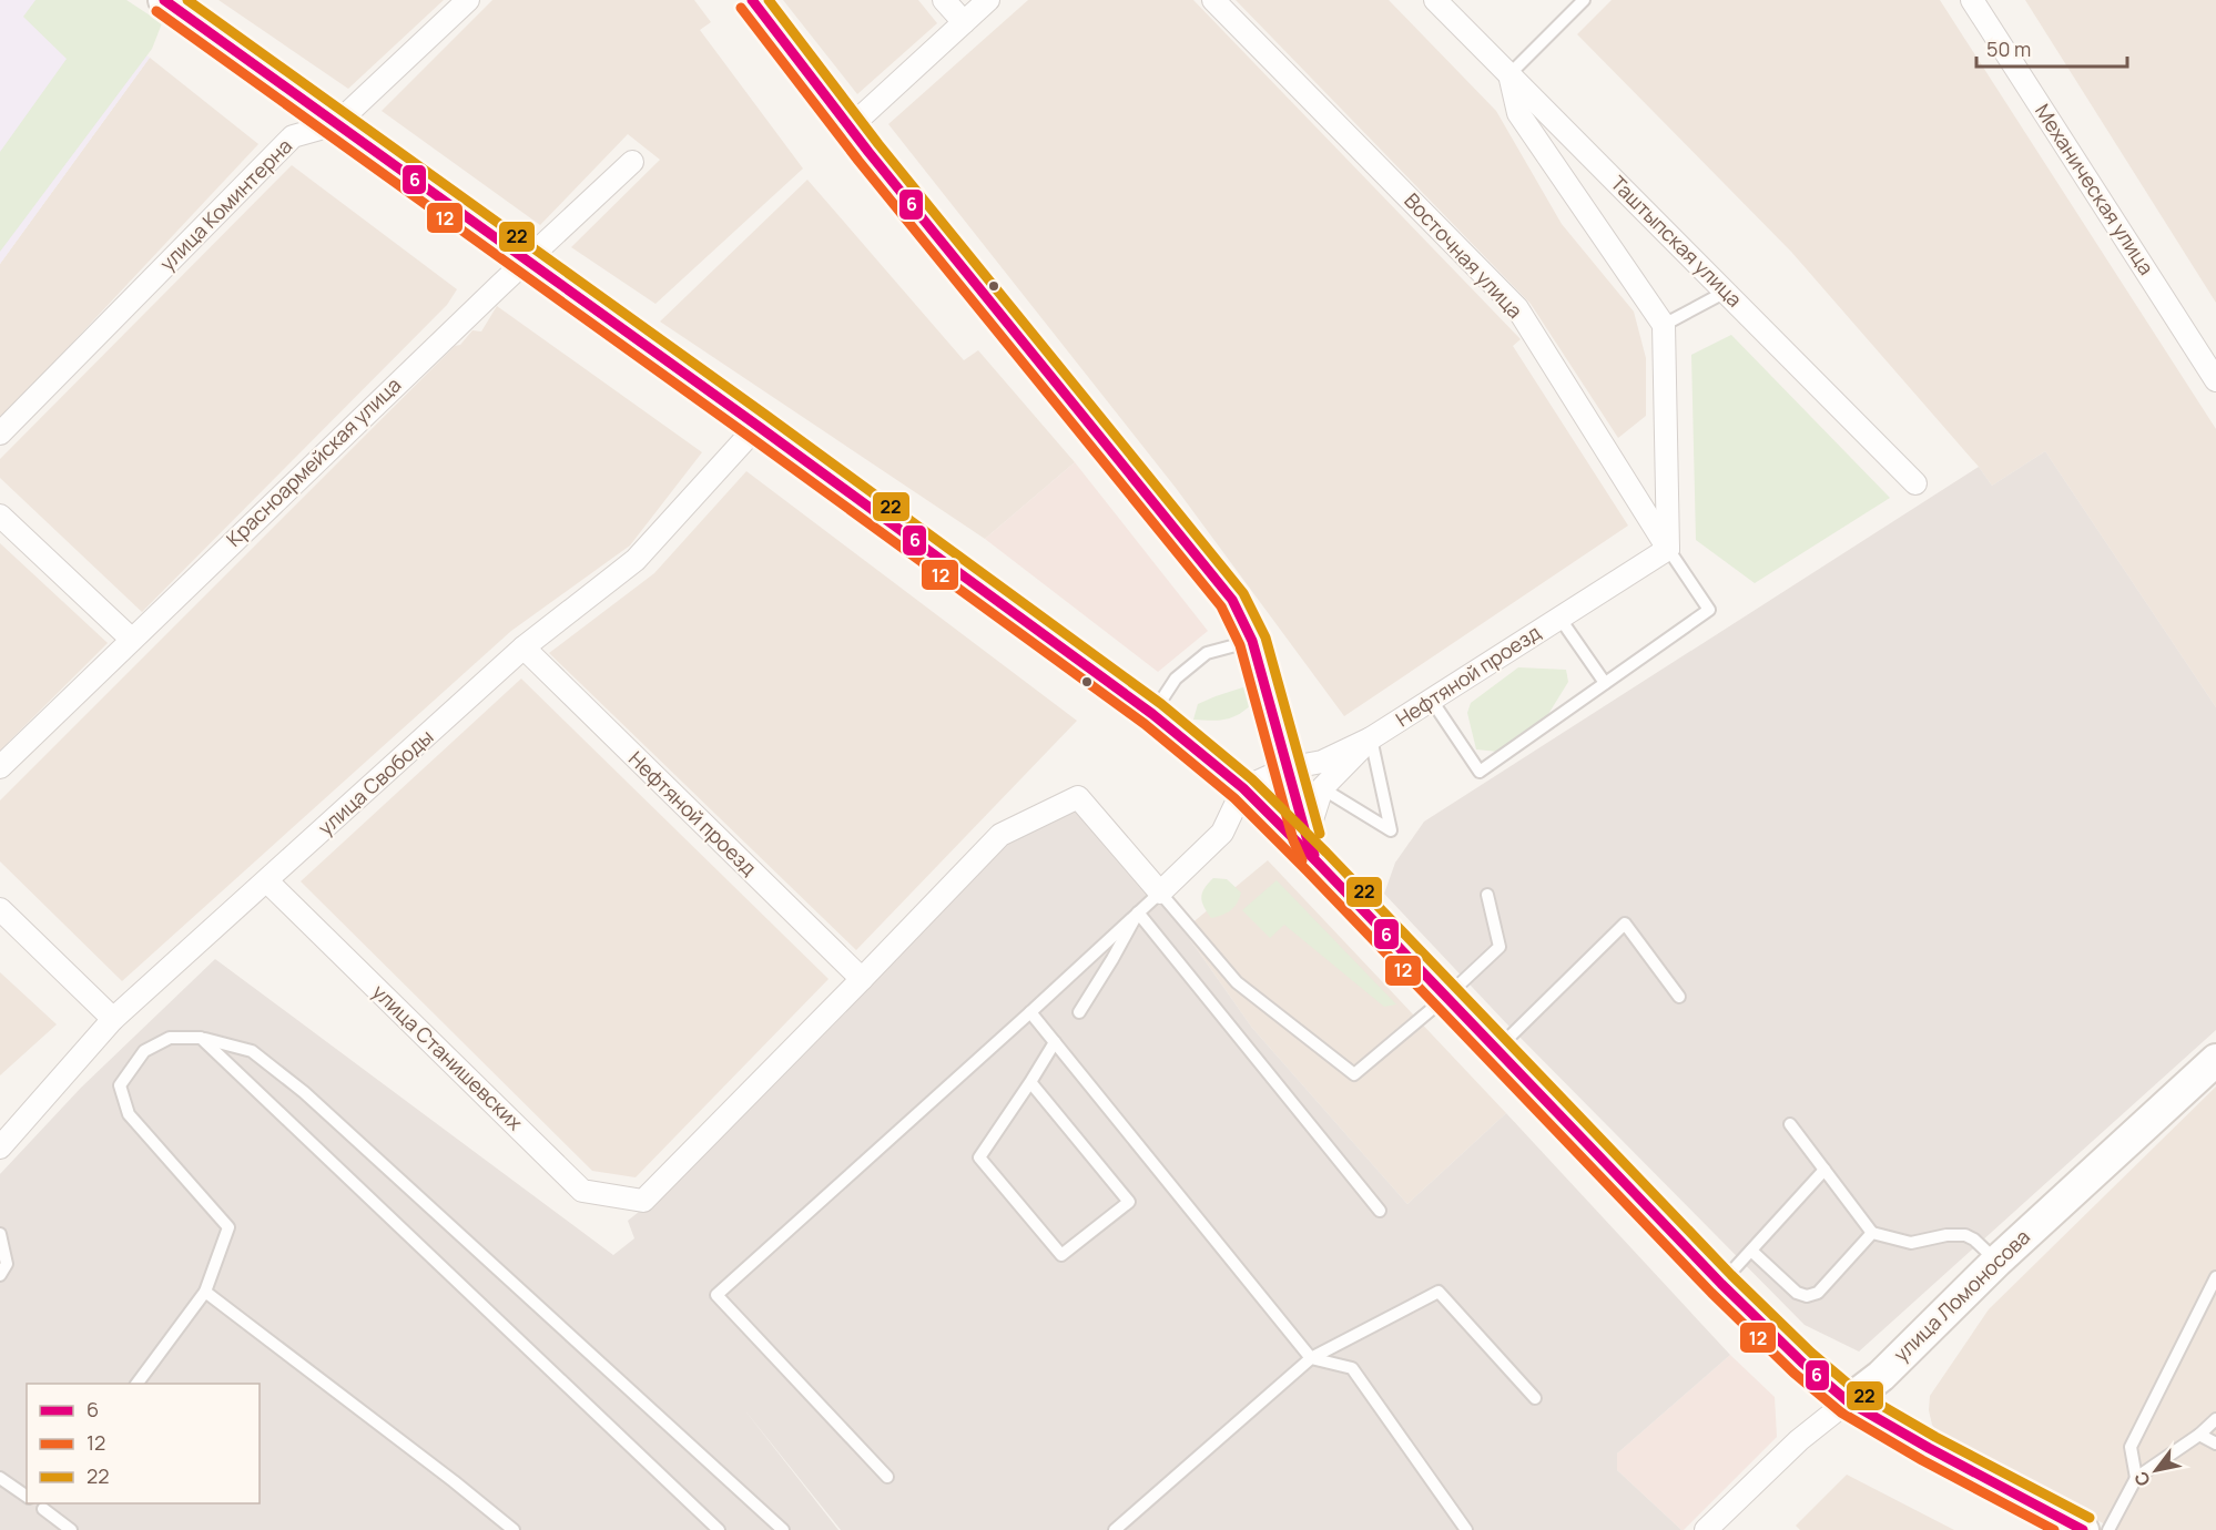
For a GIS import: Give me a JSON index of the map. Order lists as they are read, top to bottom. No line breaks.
{"streets":{"street":["Механическая улица","улица Коминтерна","Таштыпская улица","Восточная улица","Красноармейская улица","Нефтяной проезд","улица Свободы","улица Станишевских","улица Ломоносова"]},"crossings":[["Восточная улица","Нефтяной проезд"],["Нефтяной проезд","улица Свободы"],["Нефтяной проезд","улица Станишевских"],["улица Свободы","улица Станишевских"]],"lines":["transit line 6","transit line 22","transit line 12"],"legend":["6","12","22"],"scale_bar":"50 m","north":"bottom left"}
